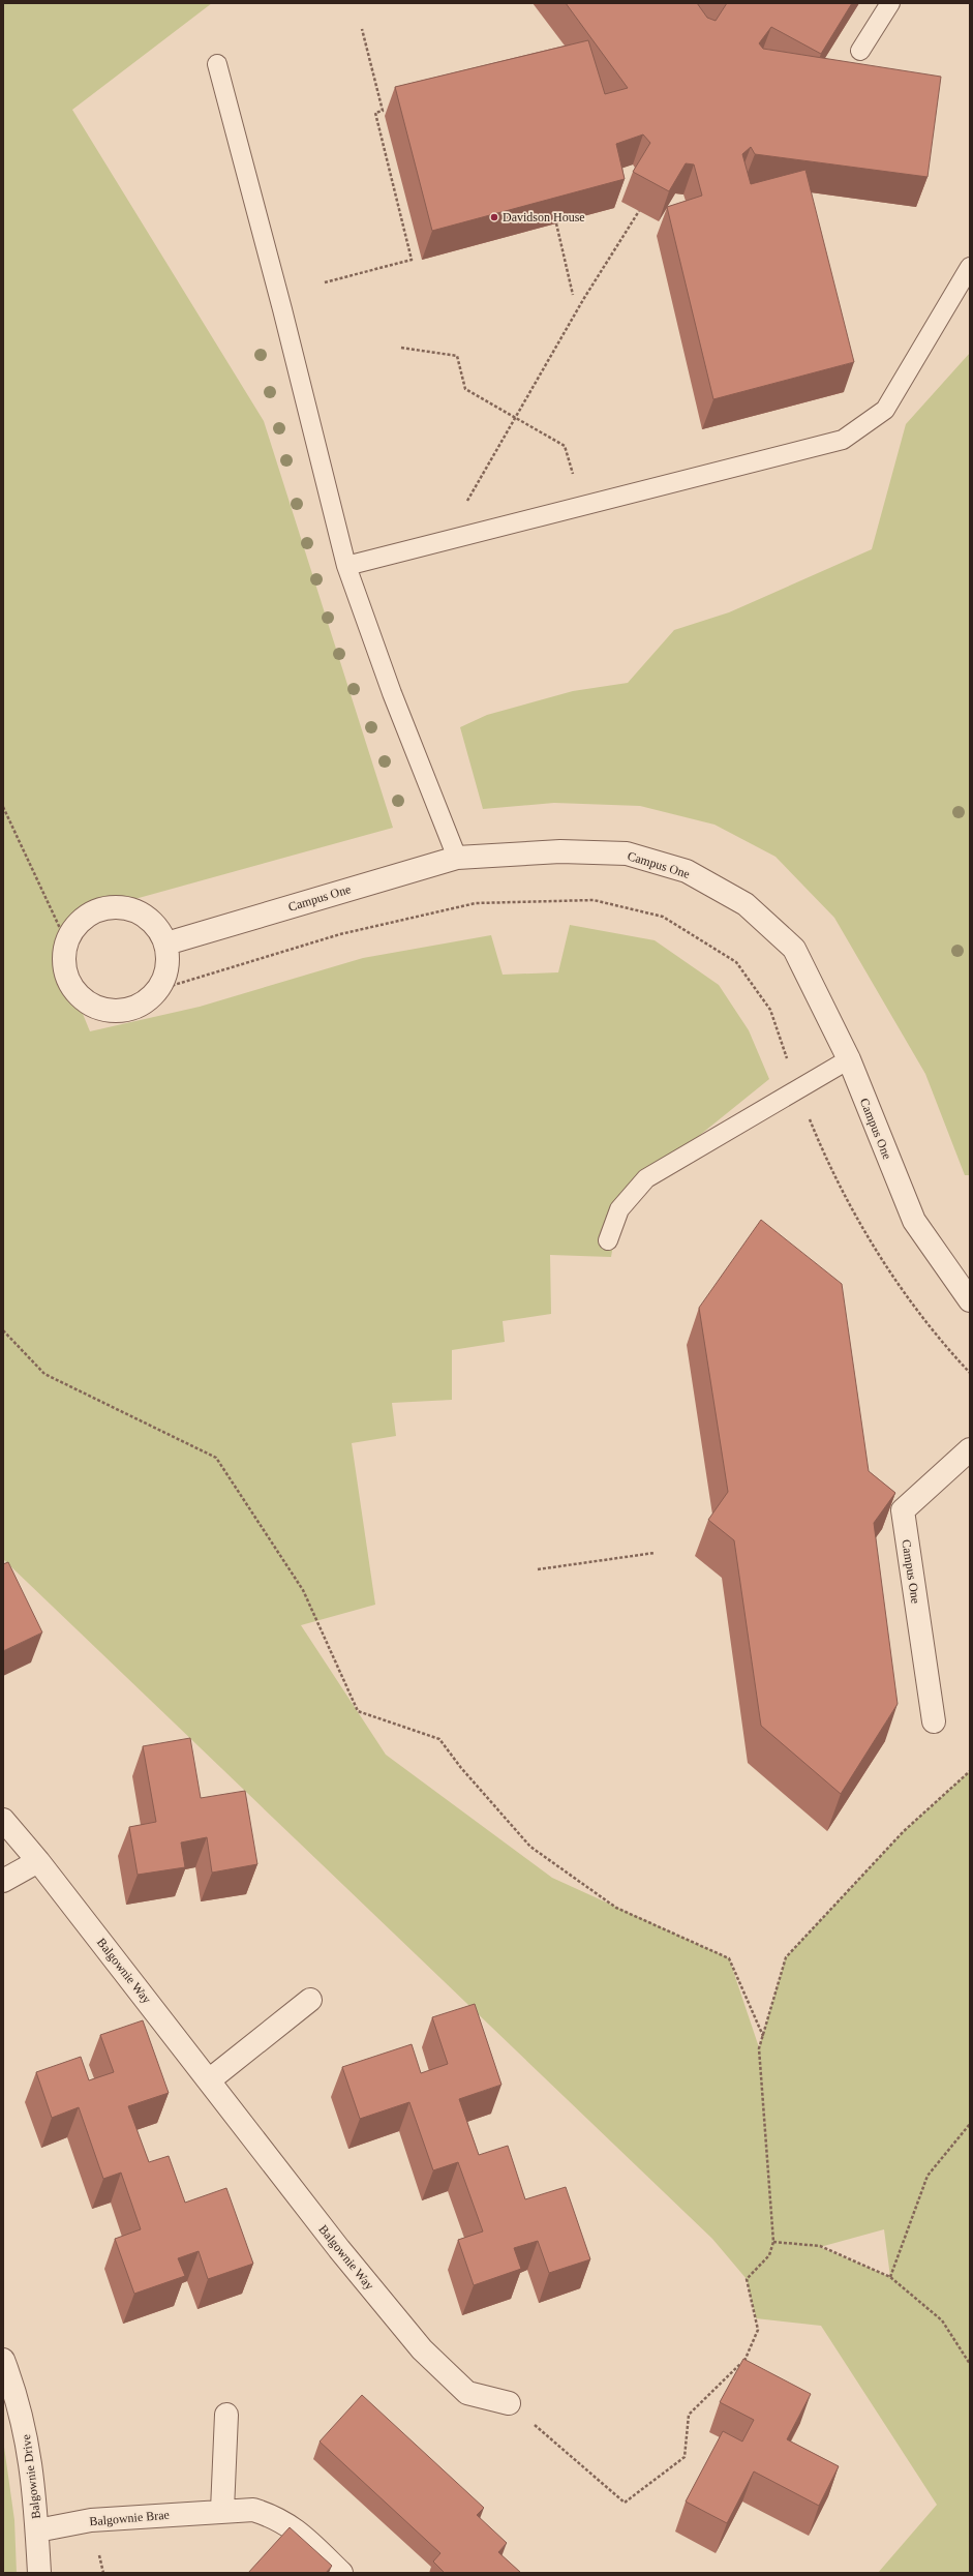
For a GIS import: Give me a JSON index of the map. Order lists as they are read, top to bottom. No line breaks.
{"streets":{"street":["Campus One","Balgownie Way","Balgownie Drive","Balgownie Brae"]},"crossings":[["Balgownie Drive","Balgownie Brae"]],"places":["Davidson House"]}
